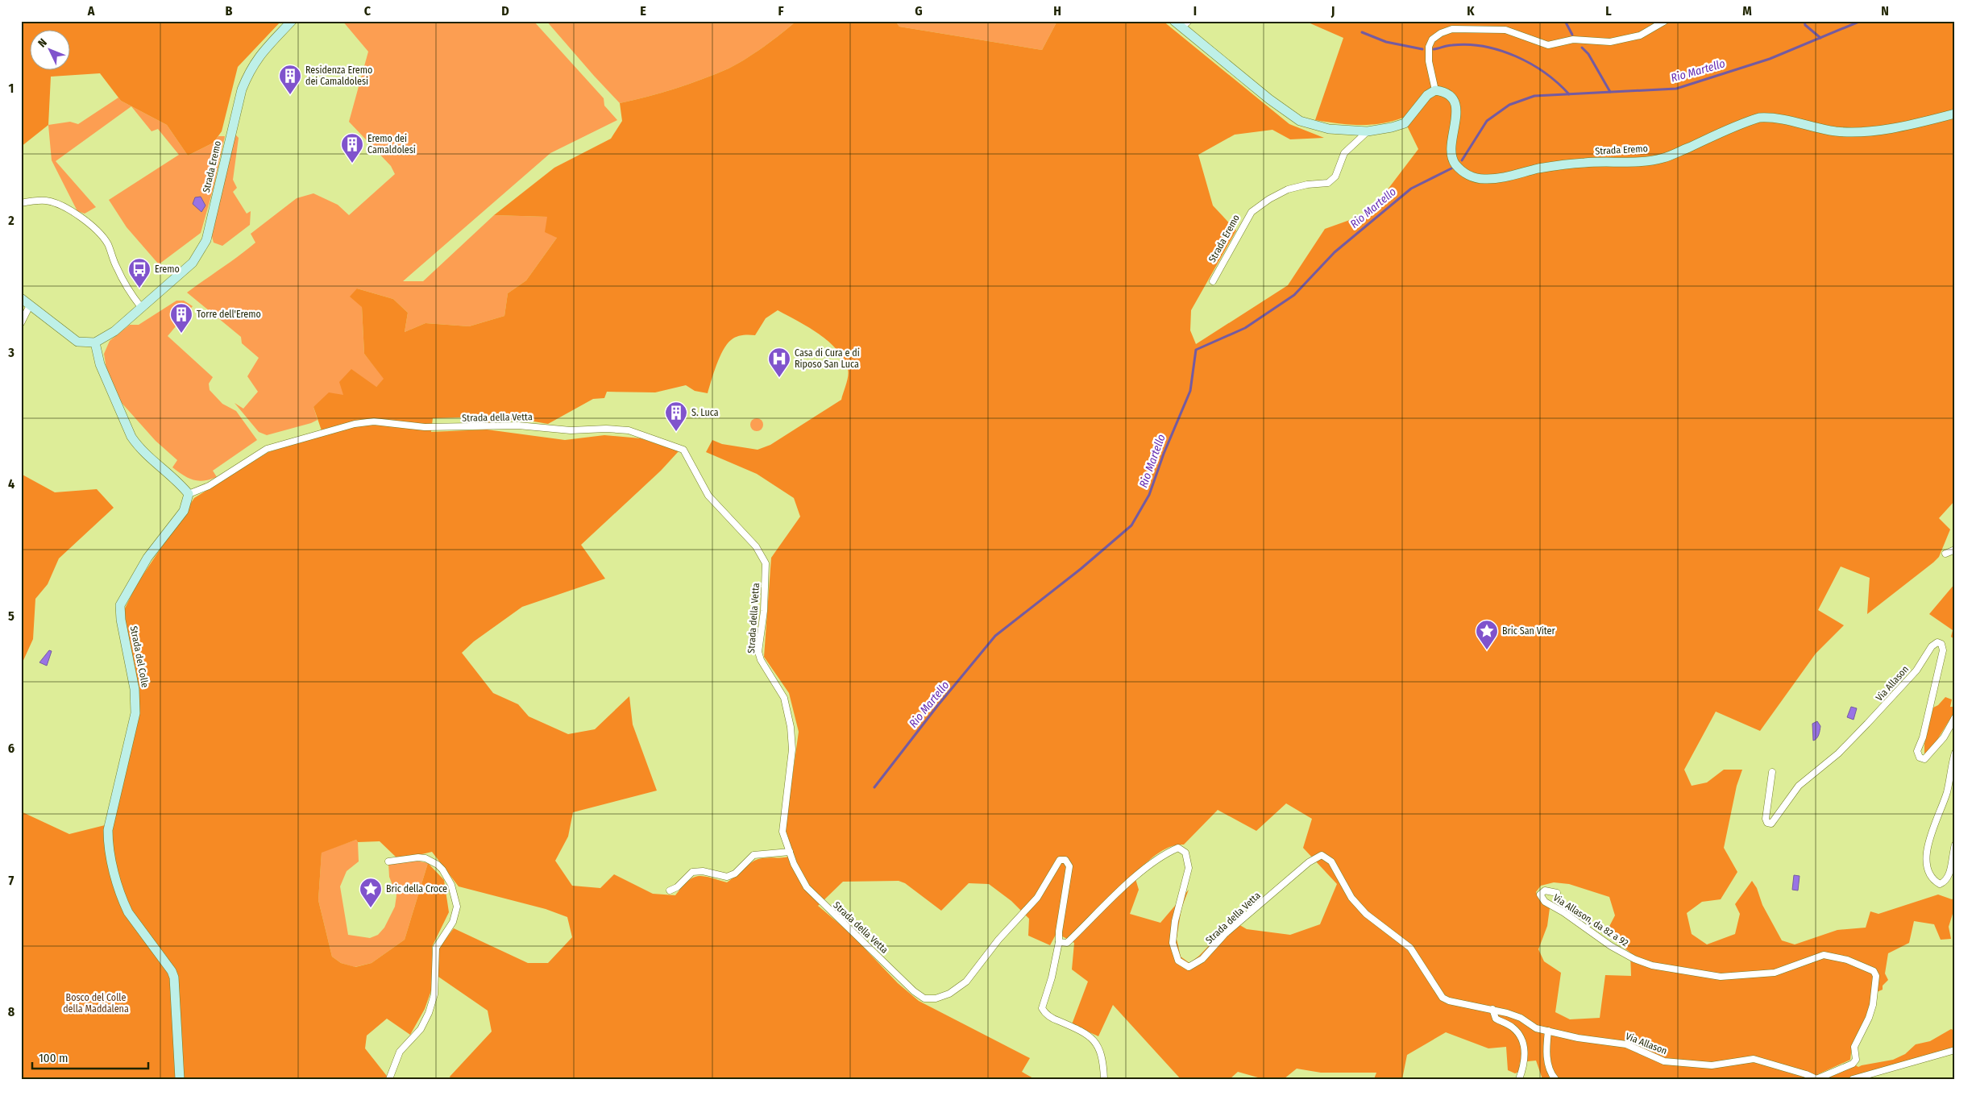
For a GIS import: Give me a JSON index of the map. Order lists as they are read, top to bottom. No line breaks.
{"streets":{"main road":["Strada Eremo","Strada del Colle"],"street":["Strada della Vetta","Via Allason","Via Allason, da 82 a 92"]},"crossings":[["Strada della Vetta","Strada del Colle"],["Strada della Vetta","Via Allason"],["Via Allason","Via Allason, da 82 a 92"]],"water":["Rio Martello"],"parks":["Bosco del Colle della Maddalena"],"places":{"building":["Residenza Eremo dei Camaldolesi","Eremo dei Camaldolesi","Torre dell'Eremo","S. Luca"],"bus stop":["Eremo"],"hospital":["Casa di Cura e di Riposo San Luca"],"place":["Bric San Viter","Bric della Croce"]},"scale_bar":"100 m","north":"top left","grid":{"columns":["A","B","C","D","E","F","G","H","I","J","K","L","M","N"],"rows":["1","2","3","4","5","6","7","8"]}}
